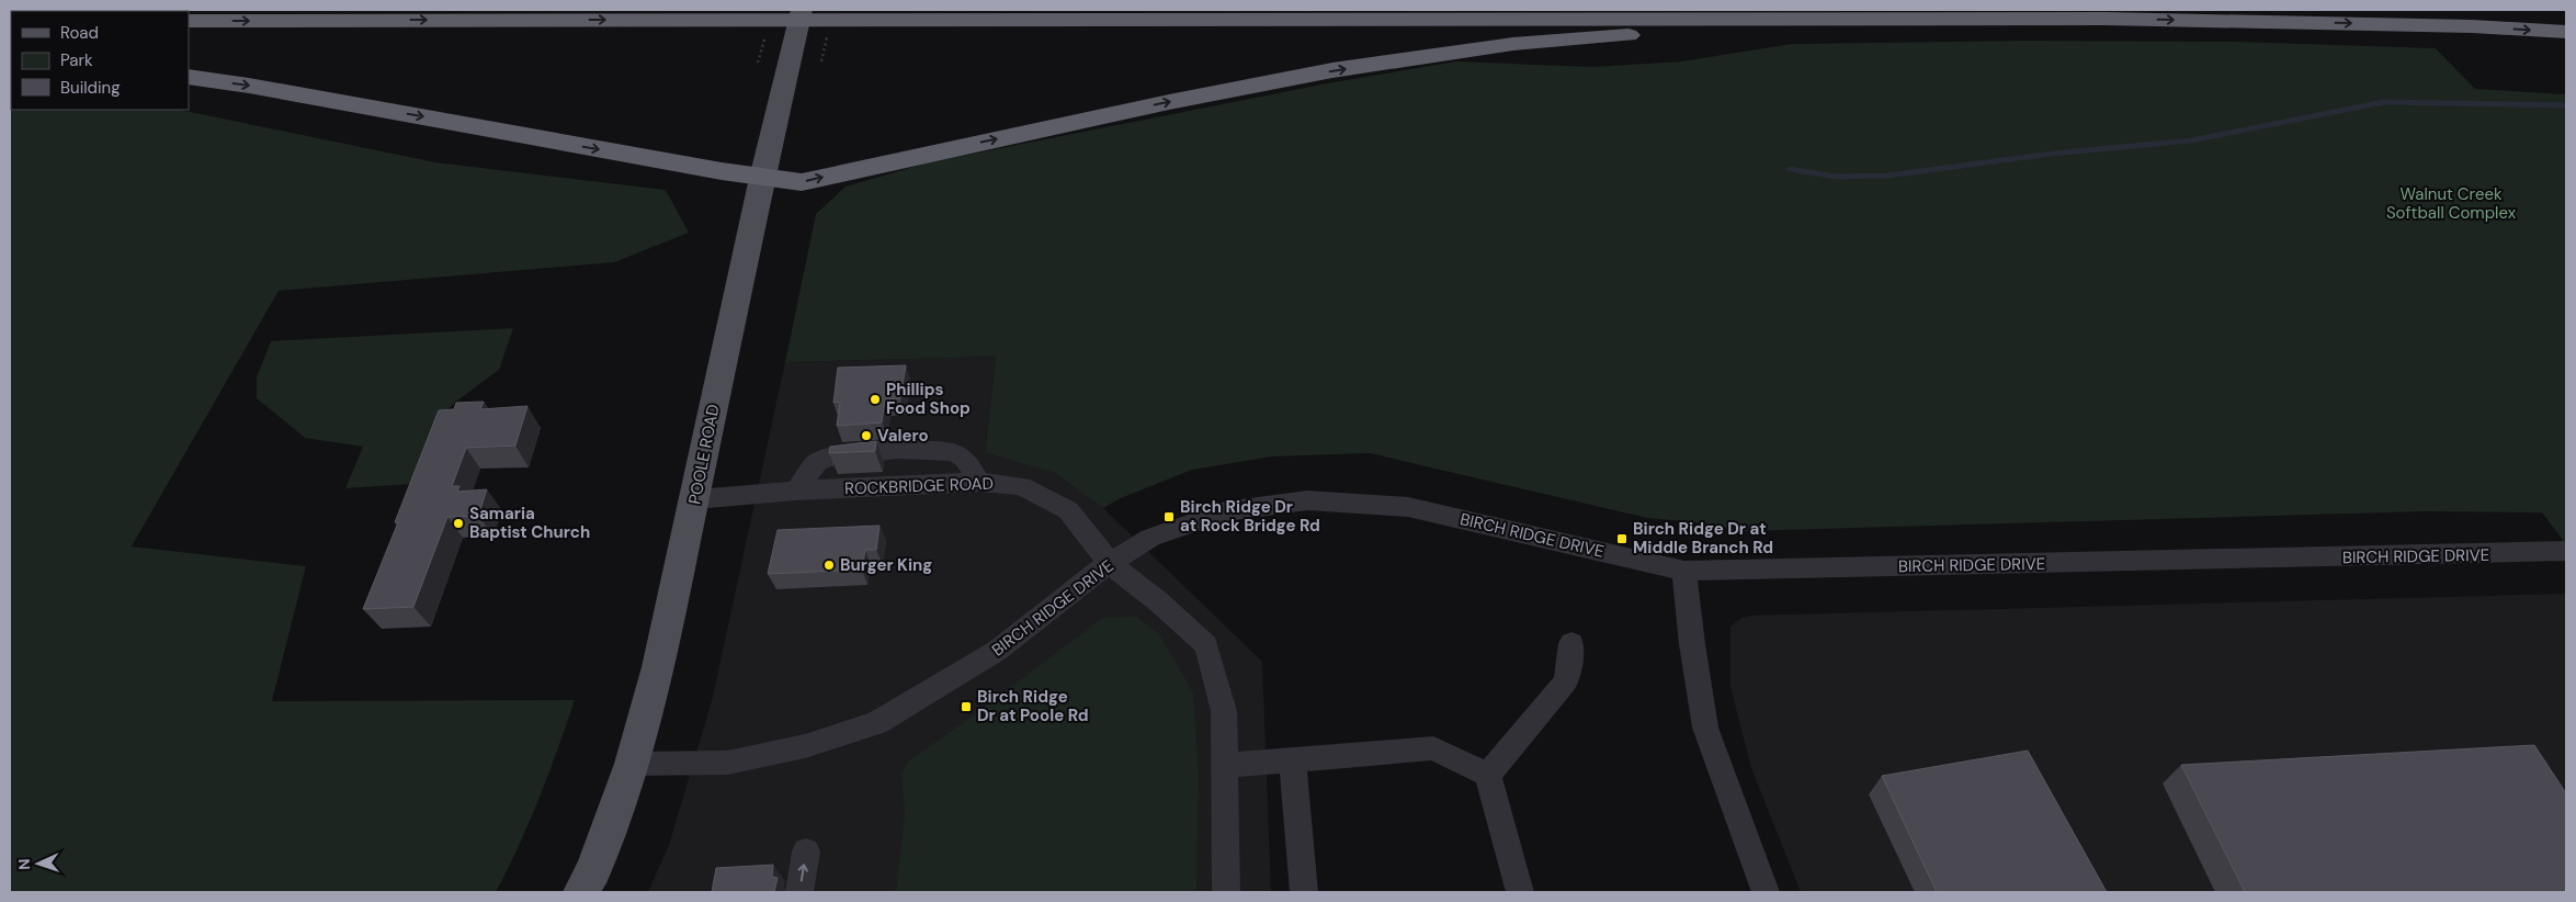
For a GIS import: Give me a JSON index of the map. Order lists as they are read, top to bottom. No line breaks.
{"streets":{"main road":["POOLE ROAD"],"street":["ROCKBRIDGE ROAD","BIRCH RIDGE DRIVE"]},"crossings":[["POOLE ROAD","ROCKBRIDGE ROAD"],["POOLE ROAD","BIRCH RIDGE DRIVE"],["ROCKBRIDGE ROAD","BIRCH RIDGE DRIVE"]],"parks":["Walnut Creek Softball Complex"],"places":{"other":["Phillips Food Shop","Valero","Samaria Baptist Church","Burger King"],"transit":["Birch Ridge Dr at Rock Bridge Rd","Birch Ridge Dr at Middle Branch Rd","Birch Ridge Dr at Poole Rd"]},"legend":["Road","Park","Building"],"north":"left"}
